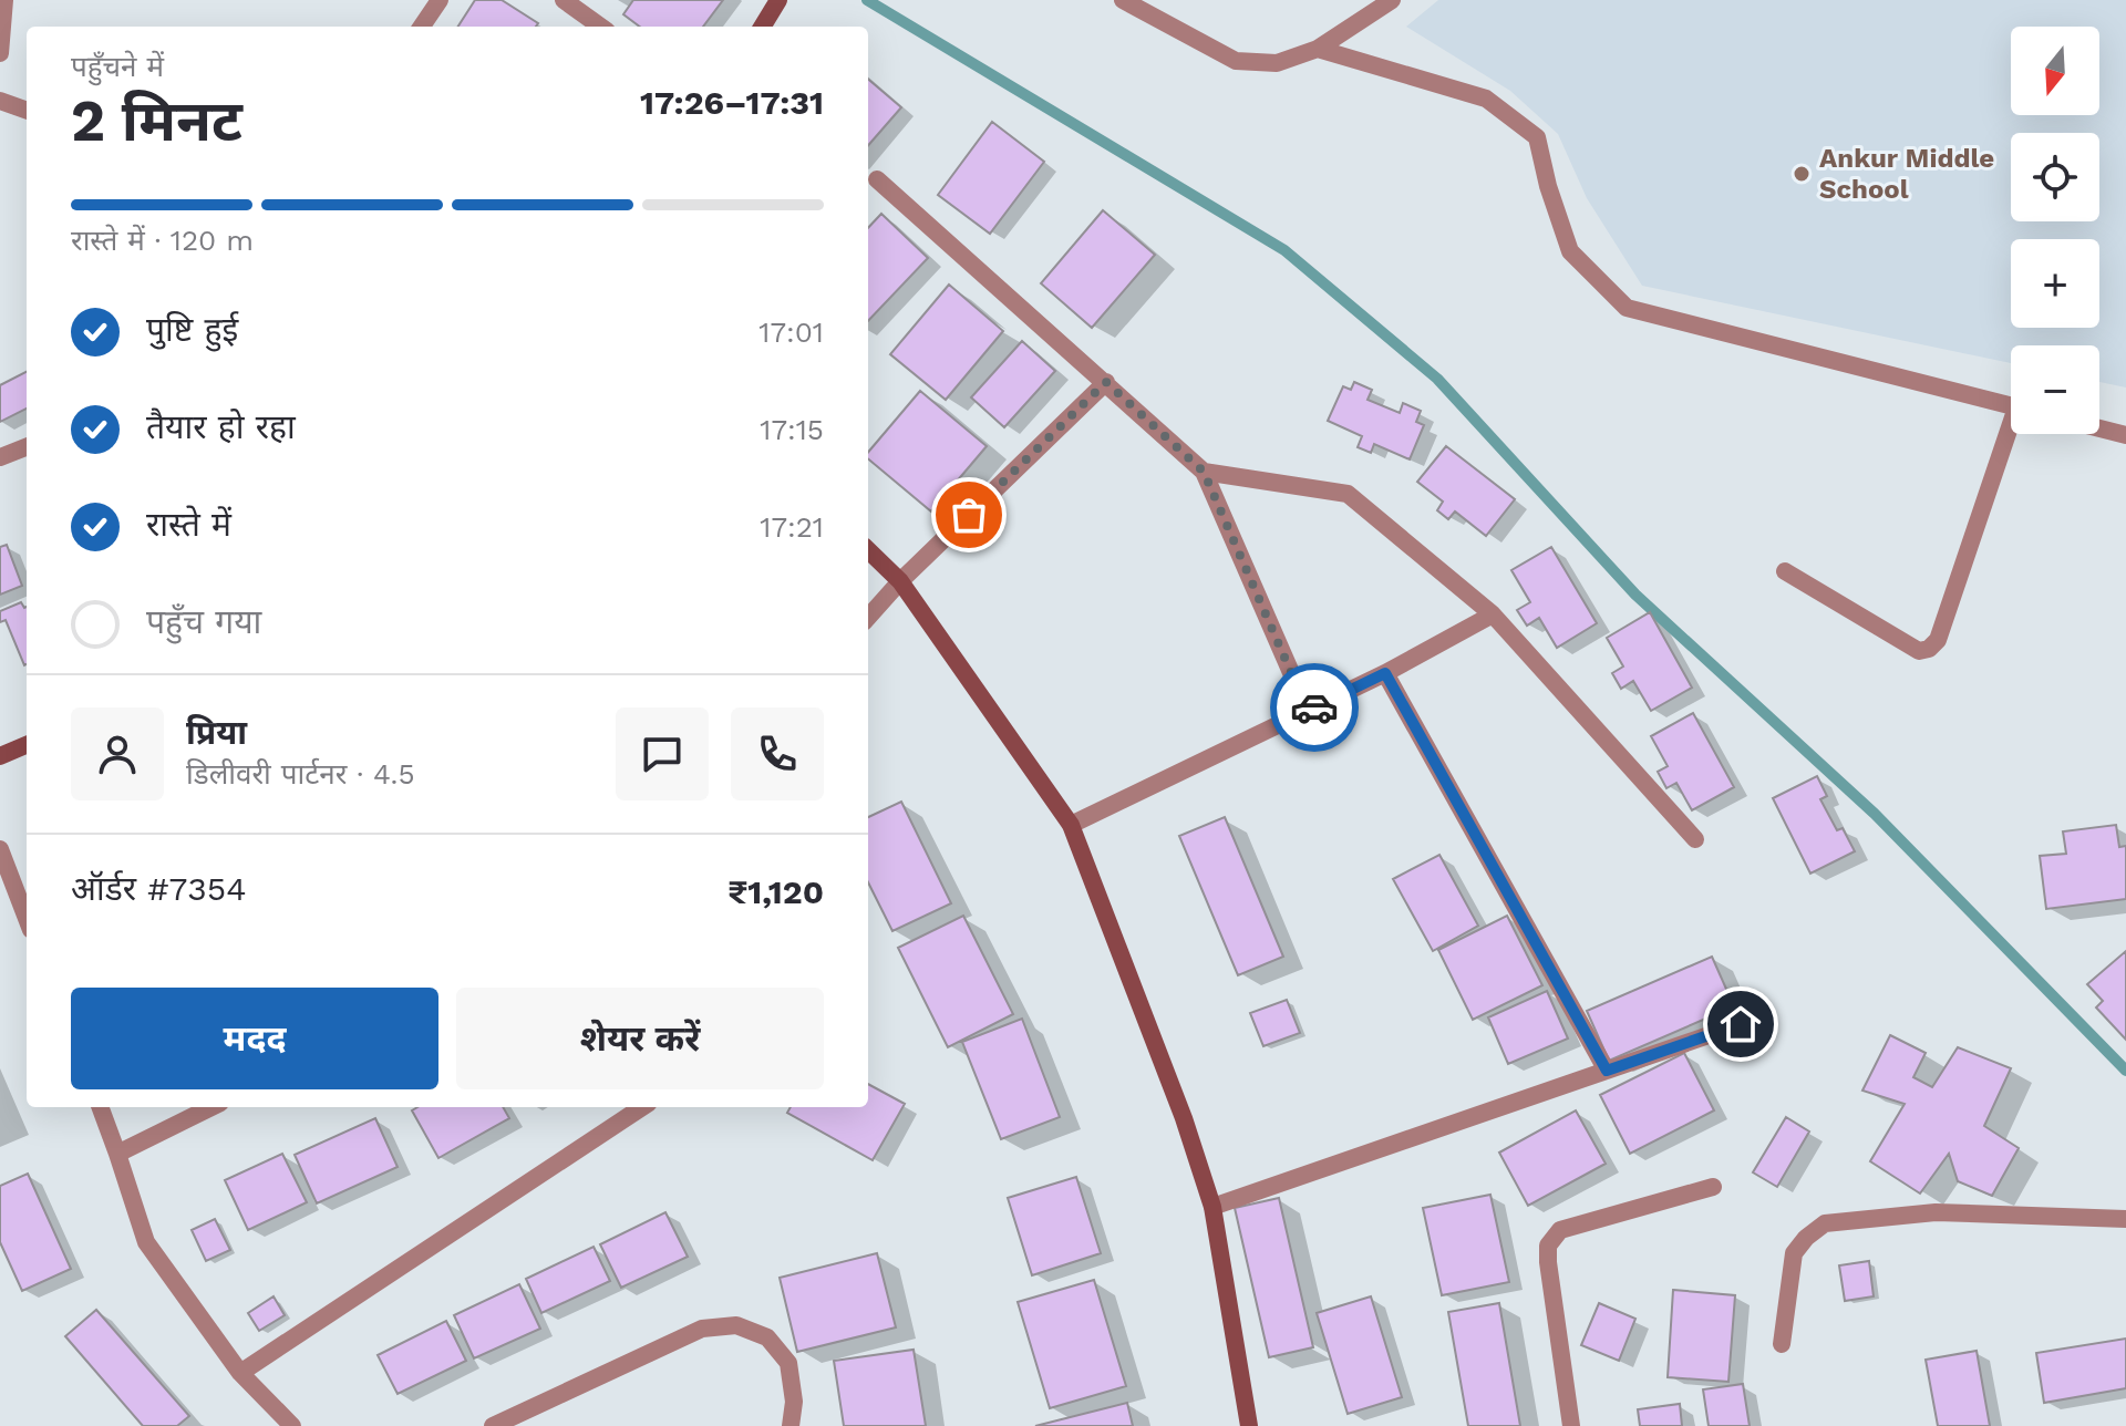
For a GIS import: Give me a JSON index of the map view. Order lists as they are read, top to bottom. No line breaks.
{"places":["Ankur Middle School"],"north":"bottom","page":{"map_buttons":["+","−"],"heading":["2 मिनट","पहुँचने में","17:26–17:31"],"panel":["प्रिया","डिलीवरी पार्टनर · 4.5","ऑर्डर #7354","₹1,120"],"bar":"रास्ते में · 120 m","list":[["पुष्टि हुई","17:01"],["तैयार हो रहा","17:15"],["रास्ते में","17:21"],"पहुँच गया"],"buttons":["मदद","शेयर करें"]}}
